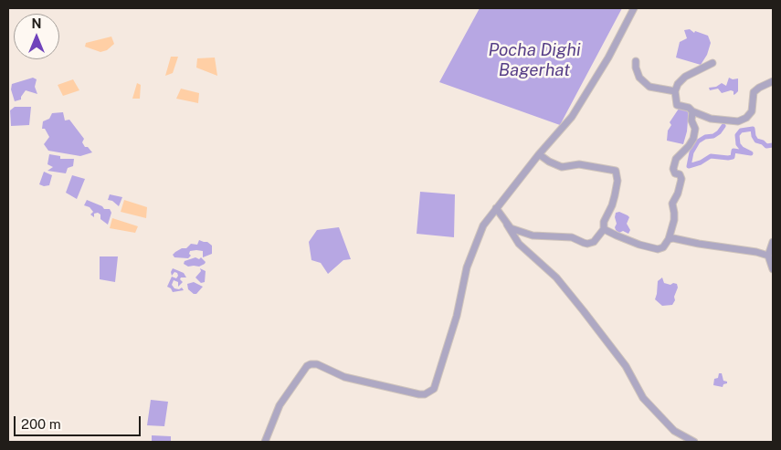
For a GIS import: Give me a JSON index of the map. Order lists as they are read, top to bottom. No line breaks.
{"water":["Pocha Dighi Bagerhat"],"scale_bar":"200 m","north":"top"}
